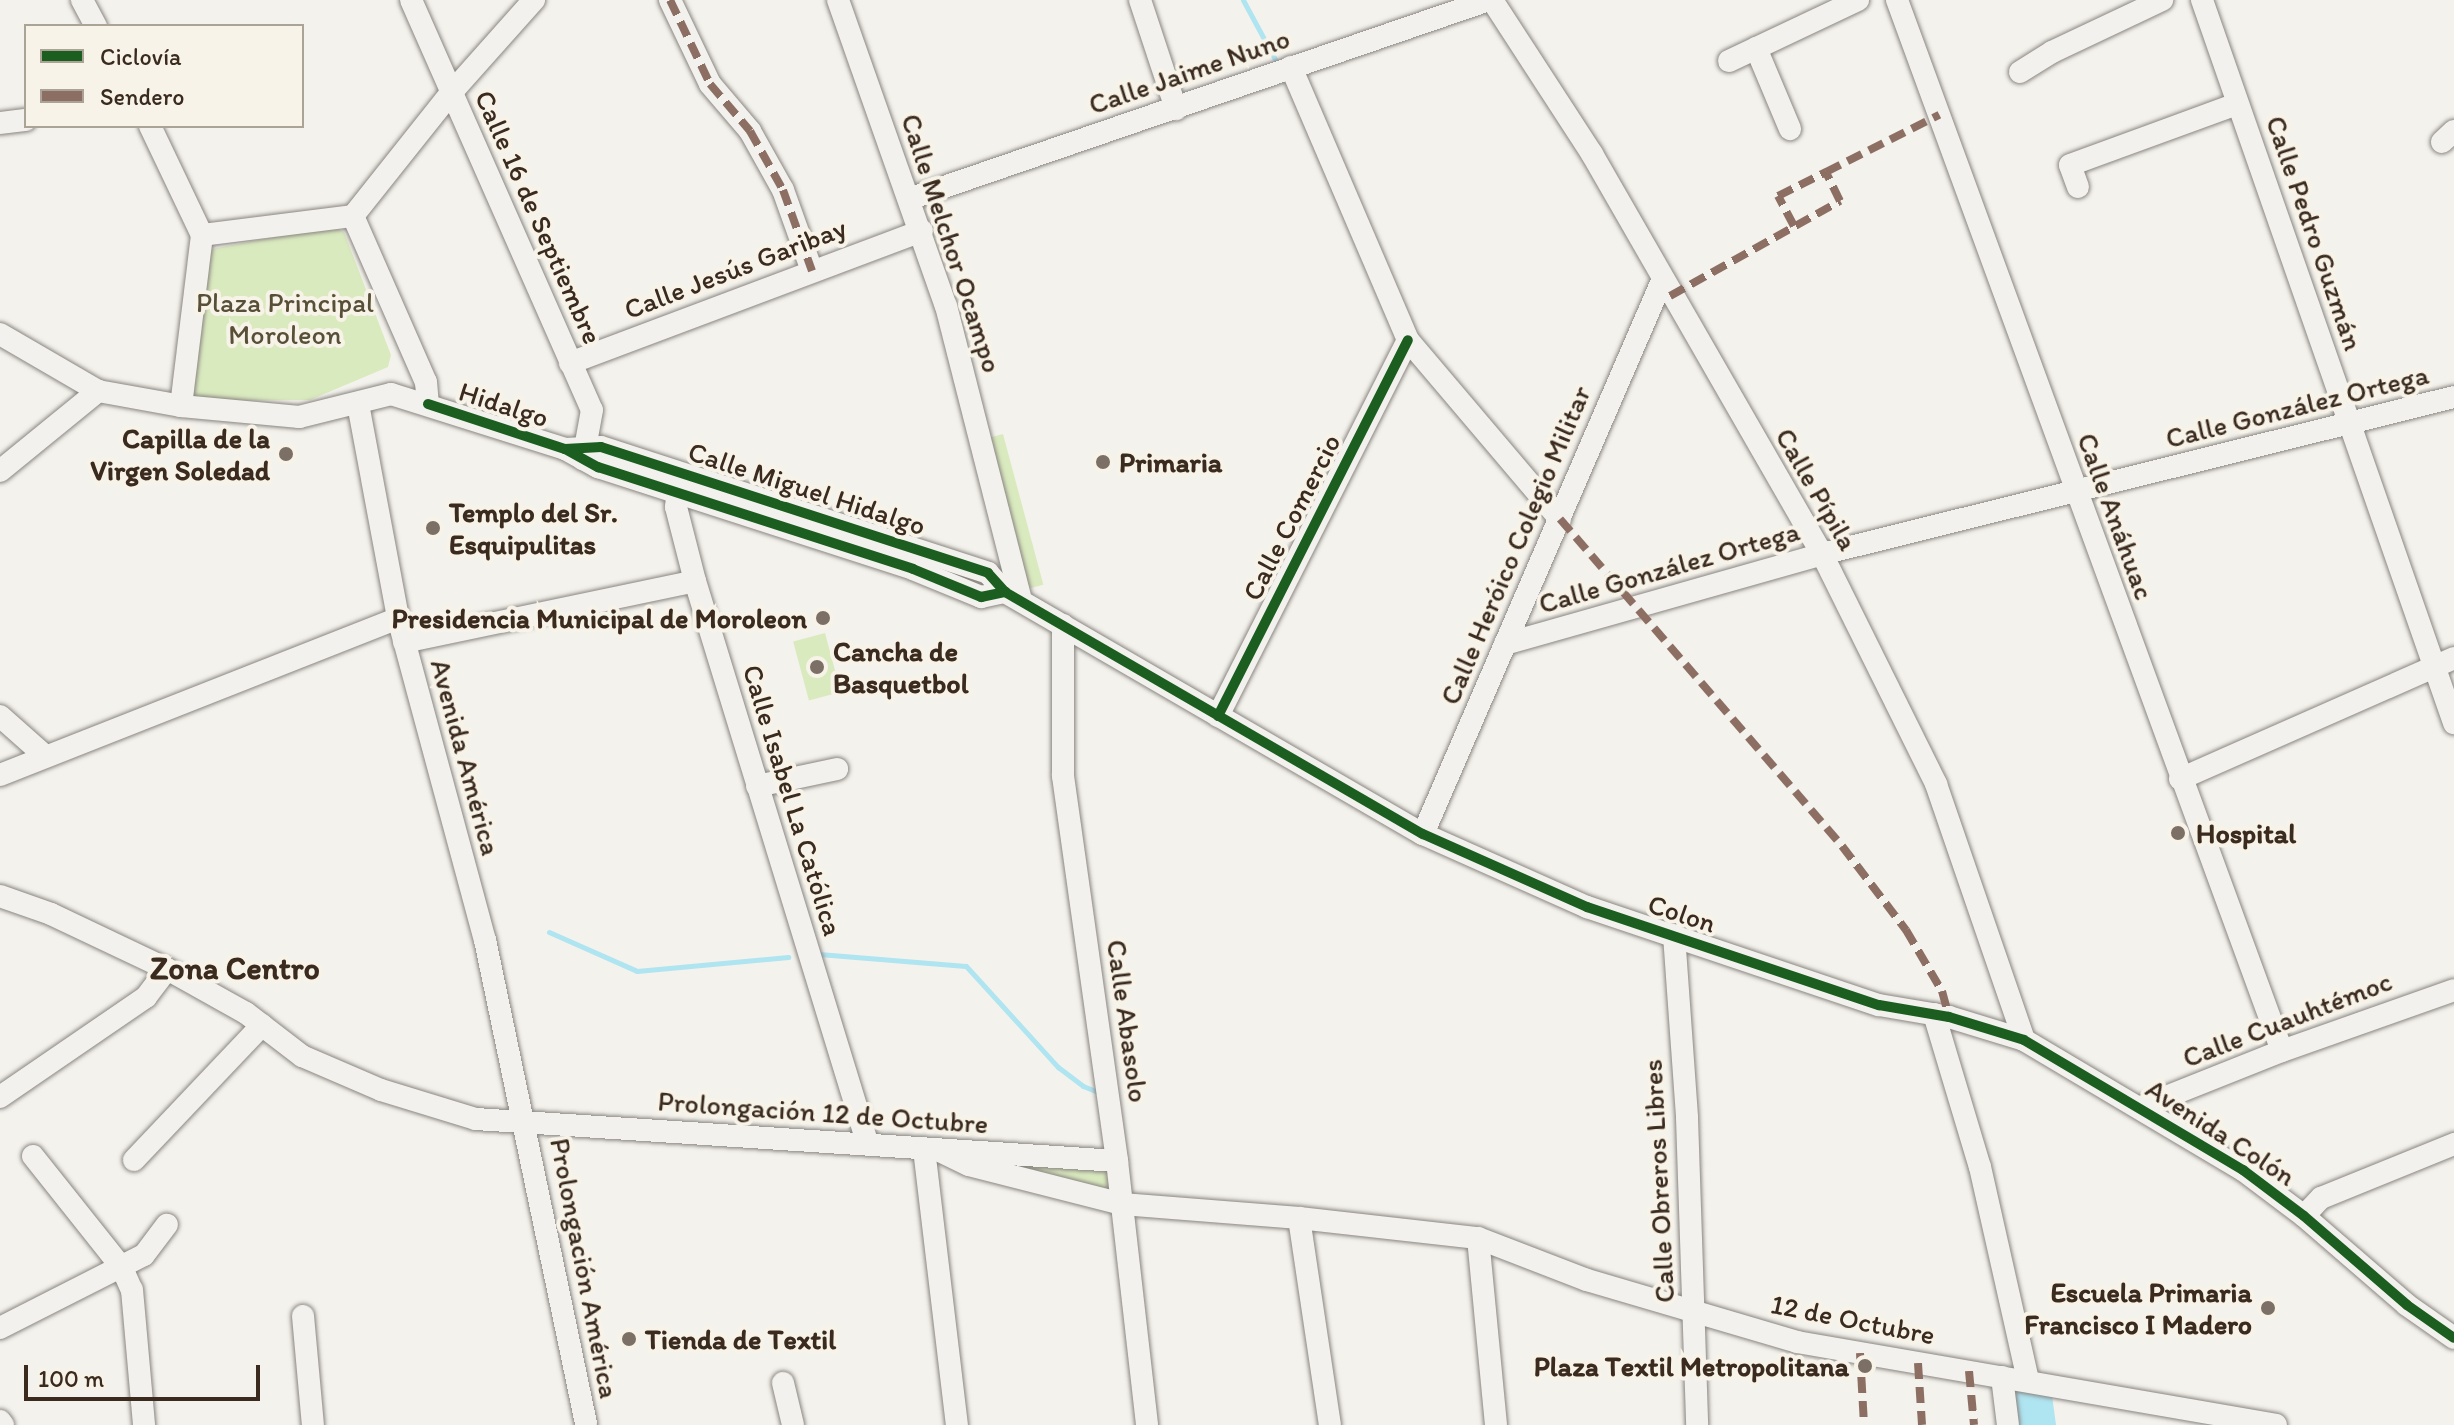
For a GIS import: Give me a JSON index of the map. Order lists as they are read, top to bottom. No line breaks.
{"streets":{"street":["Calle Jaime Nuno","Calle 16 de Septiembre","Calle Pedro Guzmán","Calle Melchor Ocampo","Calle Jesús Garibay","Hidalgo","Calle González Ortega","Calle Miguel Hidalgo","Calle Pípila","Calle Anáhuac","Calle Comercio","Calle Heróico Colegio Militar","Avenida América","Calle Isabel La Católica","Colon","Calle Cuauhtémoc","Calle Abasolo","Prolongación 12 de Octubre","Avenida Colón","Calle Obreros Libres","Prolongación América","12 de Octubre"]},"crossings":[["Calle Jaime Nuno","Calle Melchor Ocampo"],["Calle Jaime Nuno","Calle Pípila"],["Calle 16 de Septiembre","Calle Jesús Garibay"],["Calle 16 de Septiembre","Hidalgo"],["Calle 16 de Septiembre","Calle Miguel Hidalgo"],["Calle Pedro Guzmán","Calle González Ortega"],["Calle Melchor Ocampo","Calle Jesús Garibay"],["Calle Melchor Ocampo","Calle Miguel Hidalgo"],["Hidalgo","Calle Miguel Hidalgo"],["Hidalgo","Avenida América"],["Calle González Ortega","Calle Pípila"],["Calle González Ortega","Calle Anáhuac"],["Calle González Ortega","Calle Heróico Colegio Militar"],["Calle Miguel Hidalgo","Calle Comercio"],["Calle Miguel Hidalgo","Calle Heróico Colegio Militar"],["Calle Miguel Hidalgo","Calle Isabel La Católica"],["Calle Miguel Hidalgo","Colon"],["Calle Miguel Hidalgo","Calle Abasolo"],["Calle Pípila","Calle Heróico Colegio Militar"],["Calle Pípila","Avenida Colón"],["Calle Anáhuac","Calle Cuauhtémoc"],["Calle Heróico Colegio Militar","Colon"],["Avenida América","Prolongación 12 de Octubre"],["Avenida América","Prolongación América"],["Calle Isabel La Católica","Prolongación 12 de Octubre"],["Colon","Avenida Colón"],["Colon","Calle Obreros Libres"],["Calle Cuauhtémoc","Avenida Colón"],["Calle Abasolo","Prolongación 12 de Octubre"],["Prolongación 12 de Octubre","Prolongación América"],["Calle Obreros Libres","12 de Octubre"]],"districts":["Zona Centro"],"parks":["Plaza Principal Moroleon"],"places":["Capilla de la Virgen Soledad","Primaria","Templo del Sr. Esquipulitas","Presidencia Municipal de Moroleon","Cancha de Basquetbol","Hospital","Escuela Primaria Francisco I Madero","Tienda de Textil","Plaza Textil Metropolitana"],"legend":["Ciclovía","Sendero"],"scale_bar":"100 m"}
